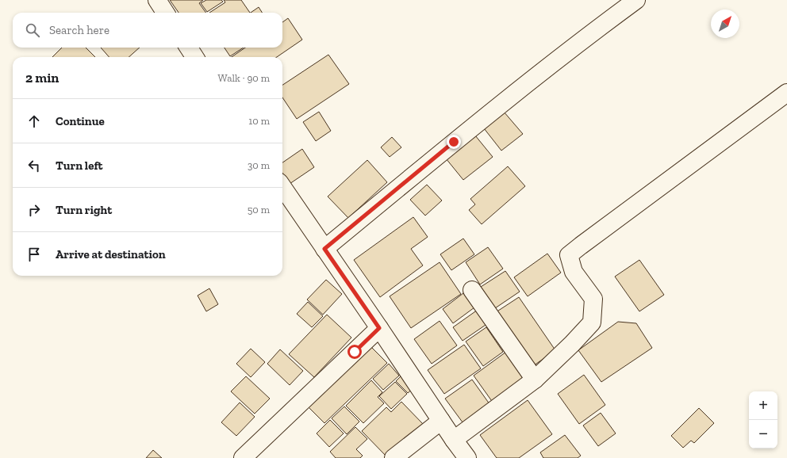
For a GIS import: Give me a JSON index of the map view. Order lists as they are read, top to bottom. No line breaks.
{"north":"top right","page":{"search":"Search here","heading":["2 min","Walk · 90 m"],"list":[["Continue","10 m"],["Turn left","30 m"],["Turn right","50 m"],"Arrive at destination"],"map_buttons":["+","−"]}}
